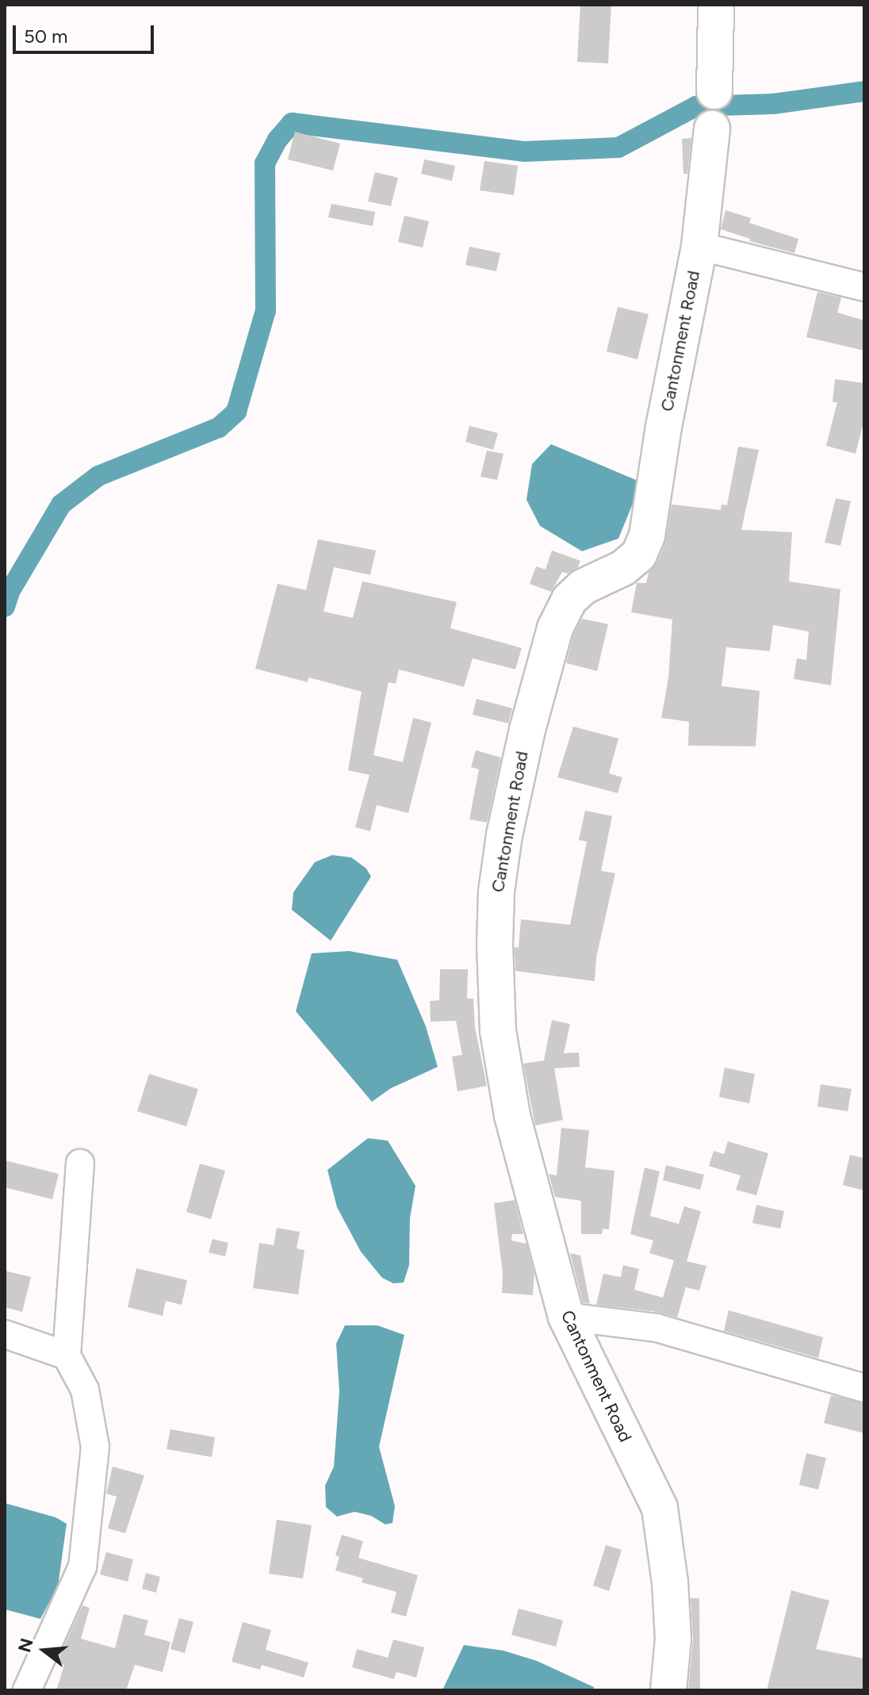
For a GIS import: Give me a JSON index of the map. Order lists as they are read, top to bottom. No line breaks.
{"streets":{"main road":["Cantonment Road"]},"scale_bar":"50 m","north":"left"}
